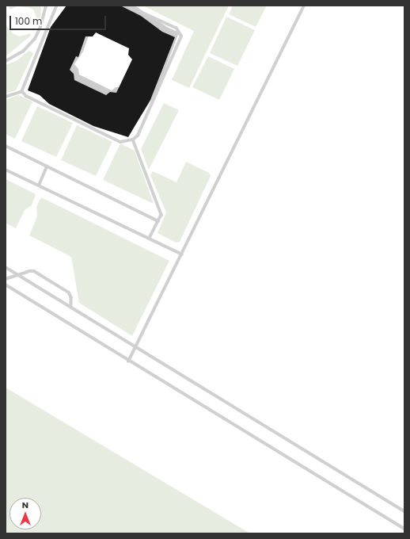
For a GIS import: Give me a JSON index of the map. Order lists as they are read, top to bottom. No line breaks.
{"scale_bar":"100 m","north":"top"}
